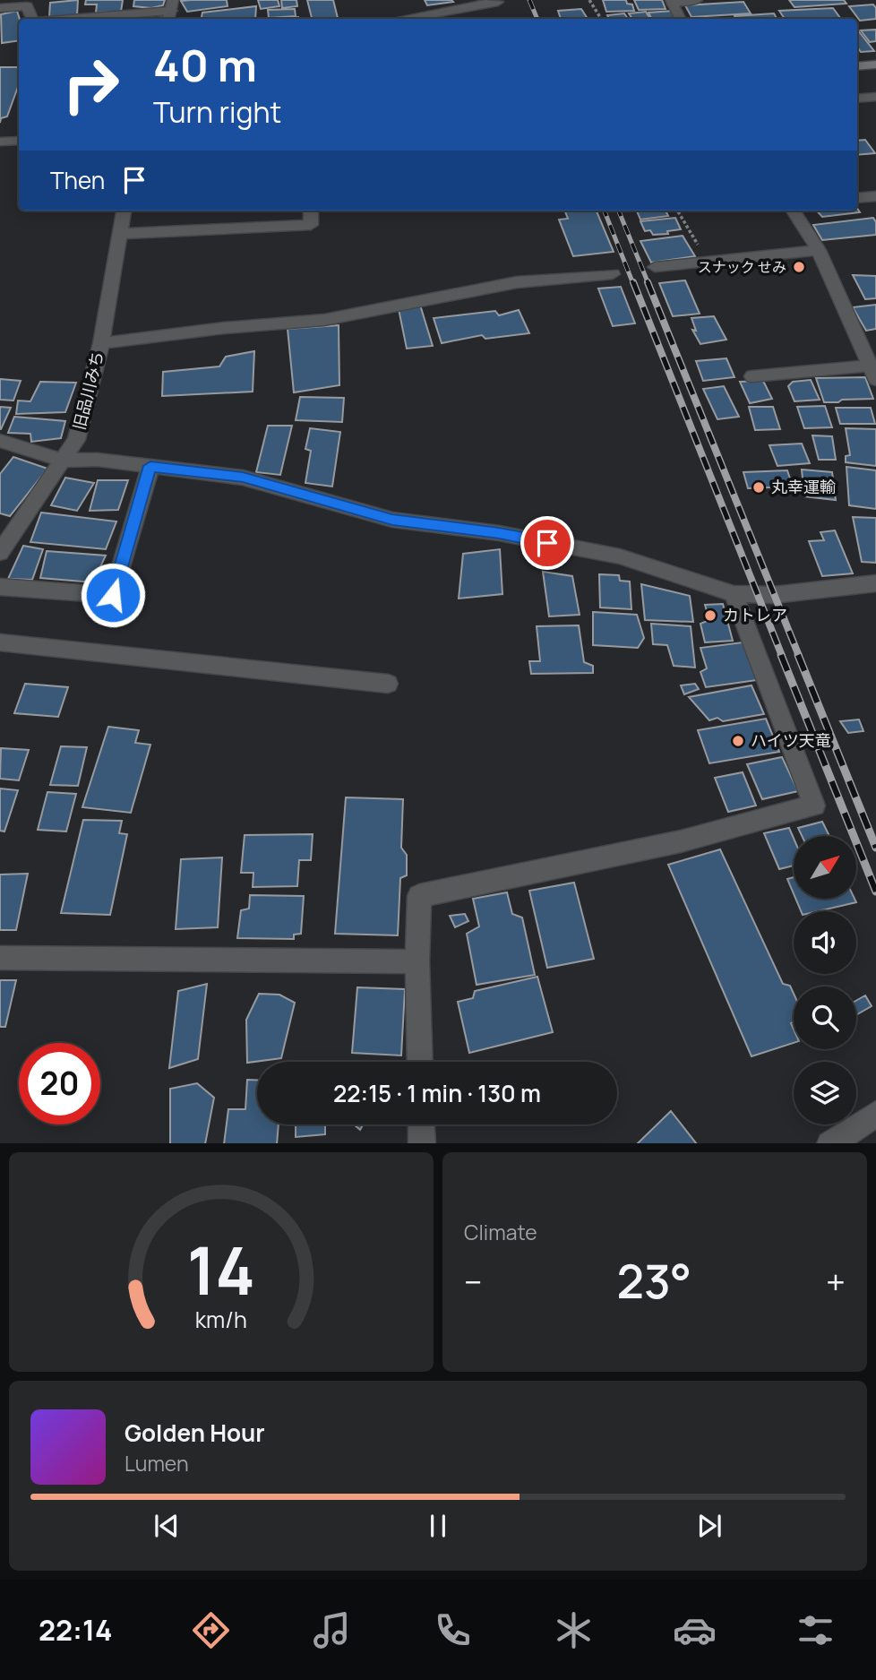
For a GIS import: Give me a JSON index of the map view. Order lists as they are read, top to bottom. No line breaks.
{"streets":{"street":["旧品川みち"]},"places":["スナック せみ","丸幸運輸","カトレア","ハイツ天竜"],"north":"top right","page":{"turn":["40 m","Turn right"],"then":"Then","limit":"20","trip":"22:15 · 1 min · 130 m","tile":"Climate","heat":["−","23°","+"],"song":["Golden Hour","Lumen"],"tabs":"22:14","gauge":["14","km/h"]}}
